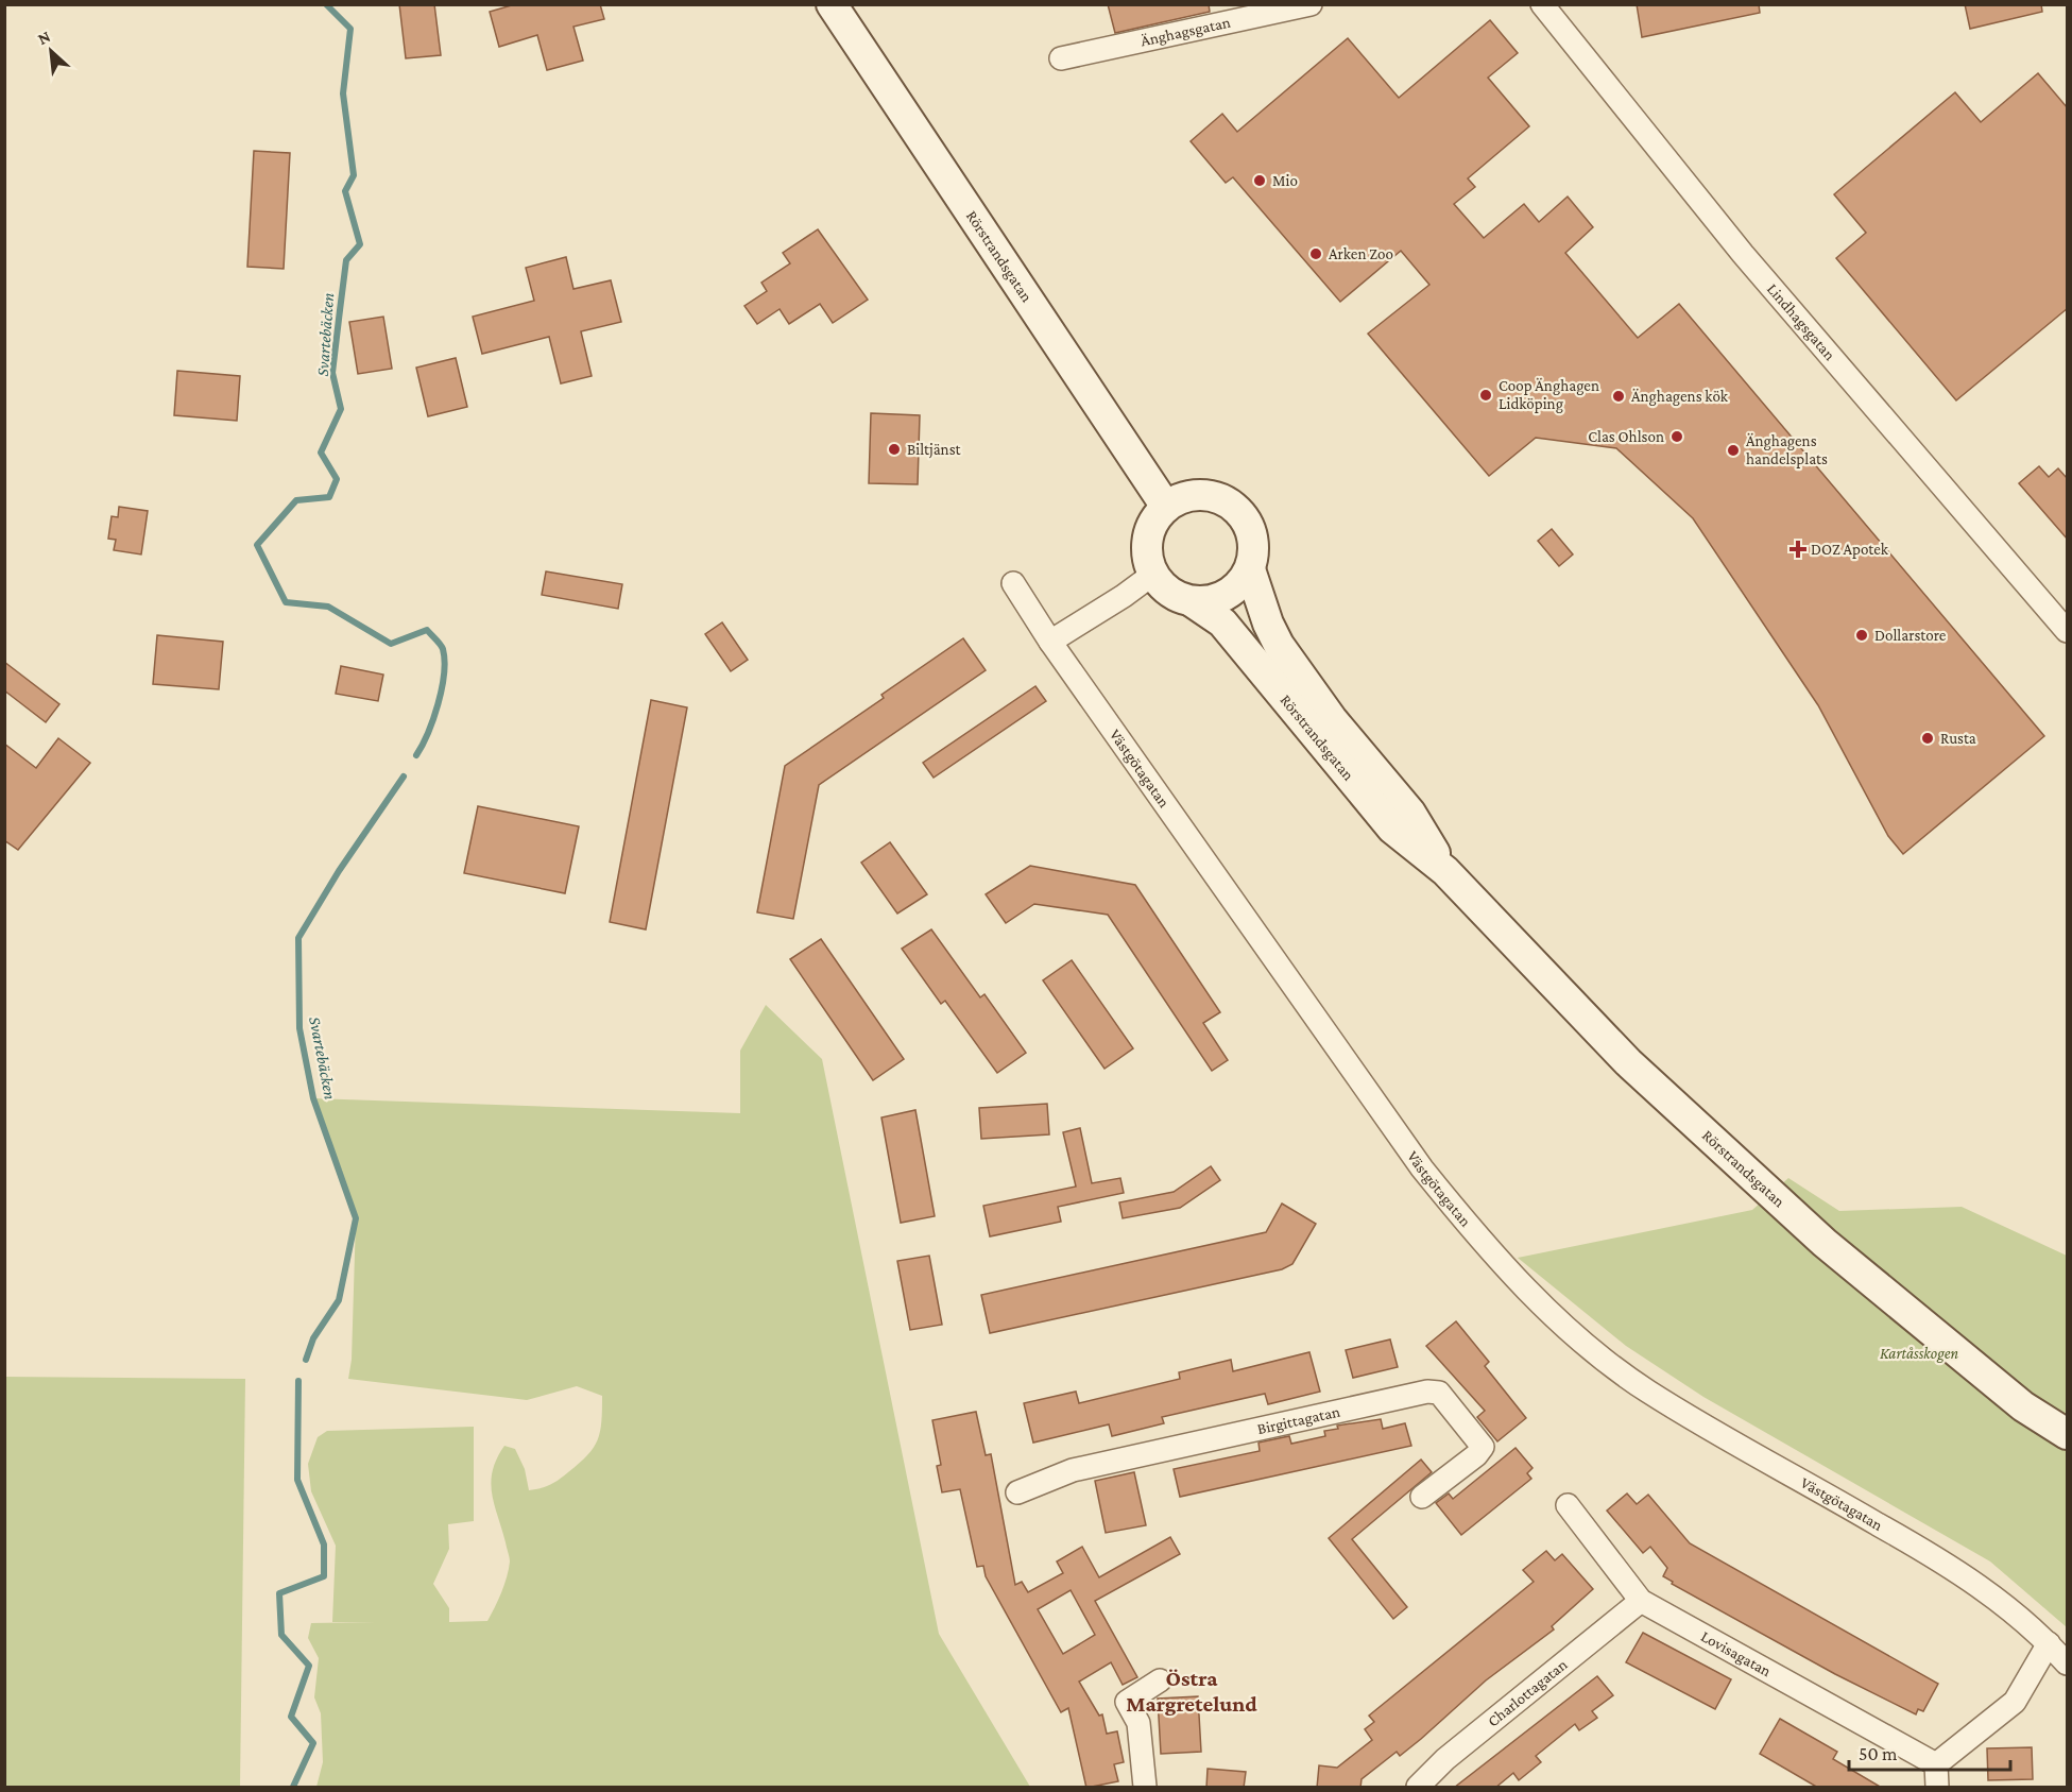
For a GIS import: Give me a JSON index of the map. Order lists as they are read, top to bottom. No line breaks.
{"streets":{"main road":["Rörstrandsgatan"],"street":["Änghagsgatan","Lindhagsgatan","Västgötagatan","Birgittagatan","Lovisagatan","Charlottagatan"]},"crossings":[["Västgötagatan","Lovisagatan"],["Lovisagatan","Charlottagatan"]],"districts":["Östra Margretelund"],"water":["Svartebäcken"],"parks":["Kartåsskogen"],"places":{"other":["Mio","Arken Zoo","Coop Änghagen Lidköping","Änghagens kök","Clas Ohlson","Biltjänst","Änghagens handelsplats","Dollarstore","Rusta"],"health":["DOZ Apotek"]},"scale_bar":"50 m","north":"top left"}
